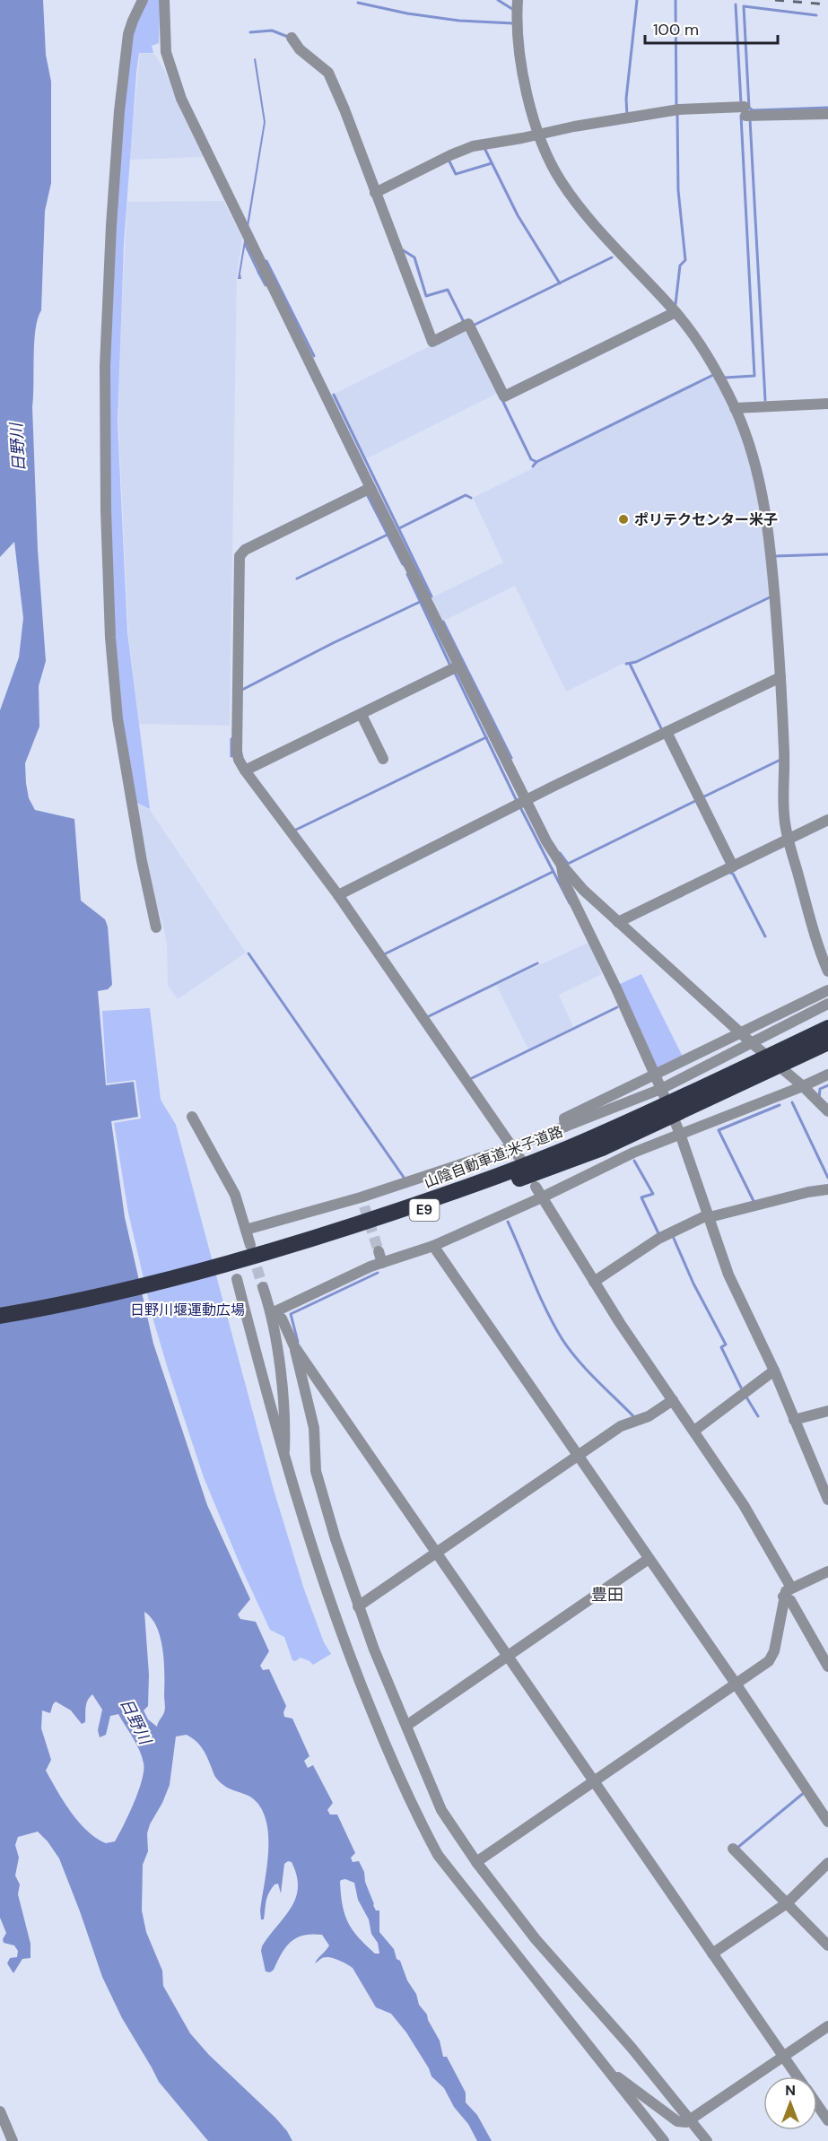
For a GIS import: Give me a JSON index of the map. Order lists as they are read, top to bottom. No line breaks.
{"streets":{"highway":["山陰自動車道;米子道路","E9"]},"districts":["豊田"],"water":["日野川"],"parks":["日野川堰運動広場"],"places":["ポリテクセンター米子"],"scale_bar":"100 m","north":"top"}
